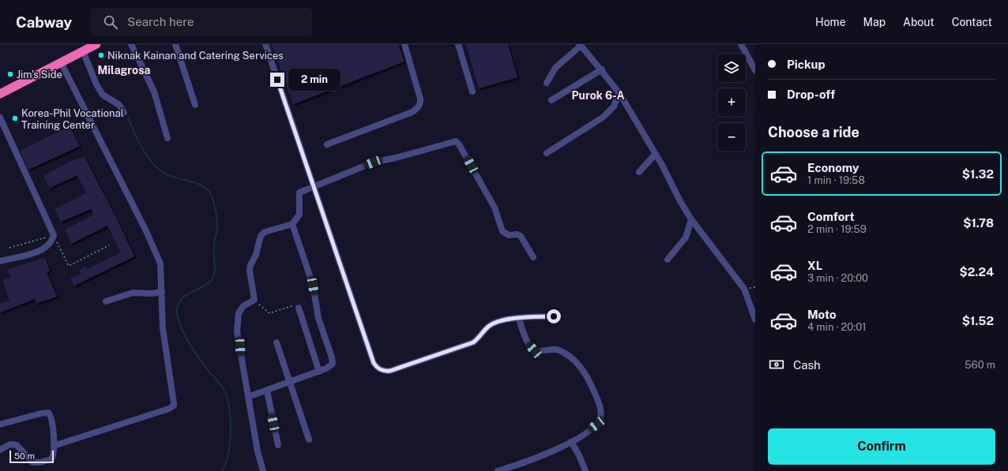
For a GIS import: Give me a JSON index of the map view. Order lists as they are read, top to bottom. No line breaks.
{"districts":["Milagrosa","Purok 6-A"],"places":["Niknak Kainan and Catering Services","Jim's Side","Korea-Phil Vocational Training Center"],"scale_bar":"50 m","page":{"header":"Cabway","search":"Search here","nav":["Home","Map","About","Contact"],"banner":["Pickup","Drop-off"],"map_buttons":["+","−"],"bubble":"2 min","heading":"Choose a ride","list":[{"name":"Economy","note":"1 min · 19:58","value":"$1.32"},{"name":"Comfort","note":"2 min · 19:59","value":"$1.78"},{"name":"XL","note":"3 min · 20:00","value":"$2.24"},{"name":"Moto","note":"4 min · 20:01","value":"$1.52"}],"pay":["Cash","560 m"],"buttons":"Confirm","scale":"50 m"}}
